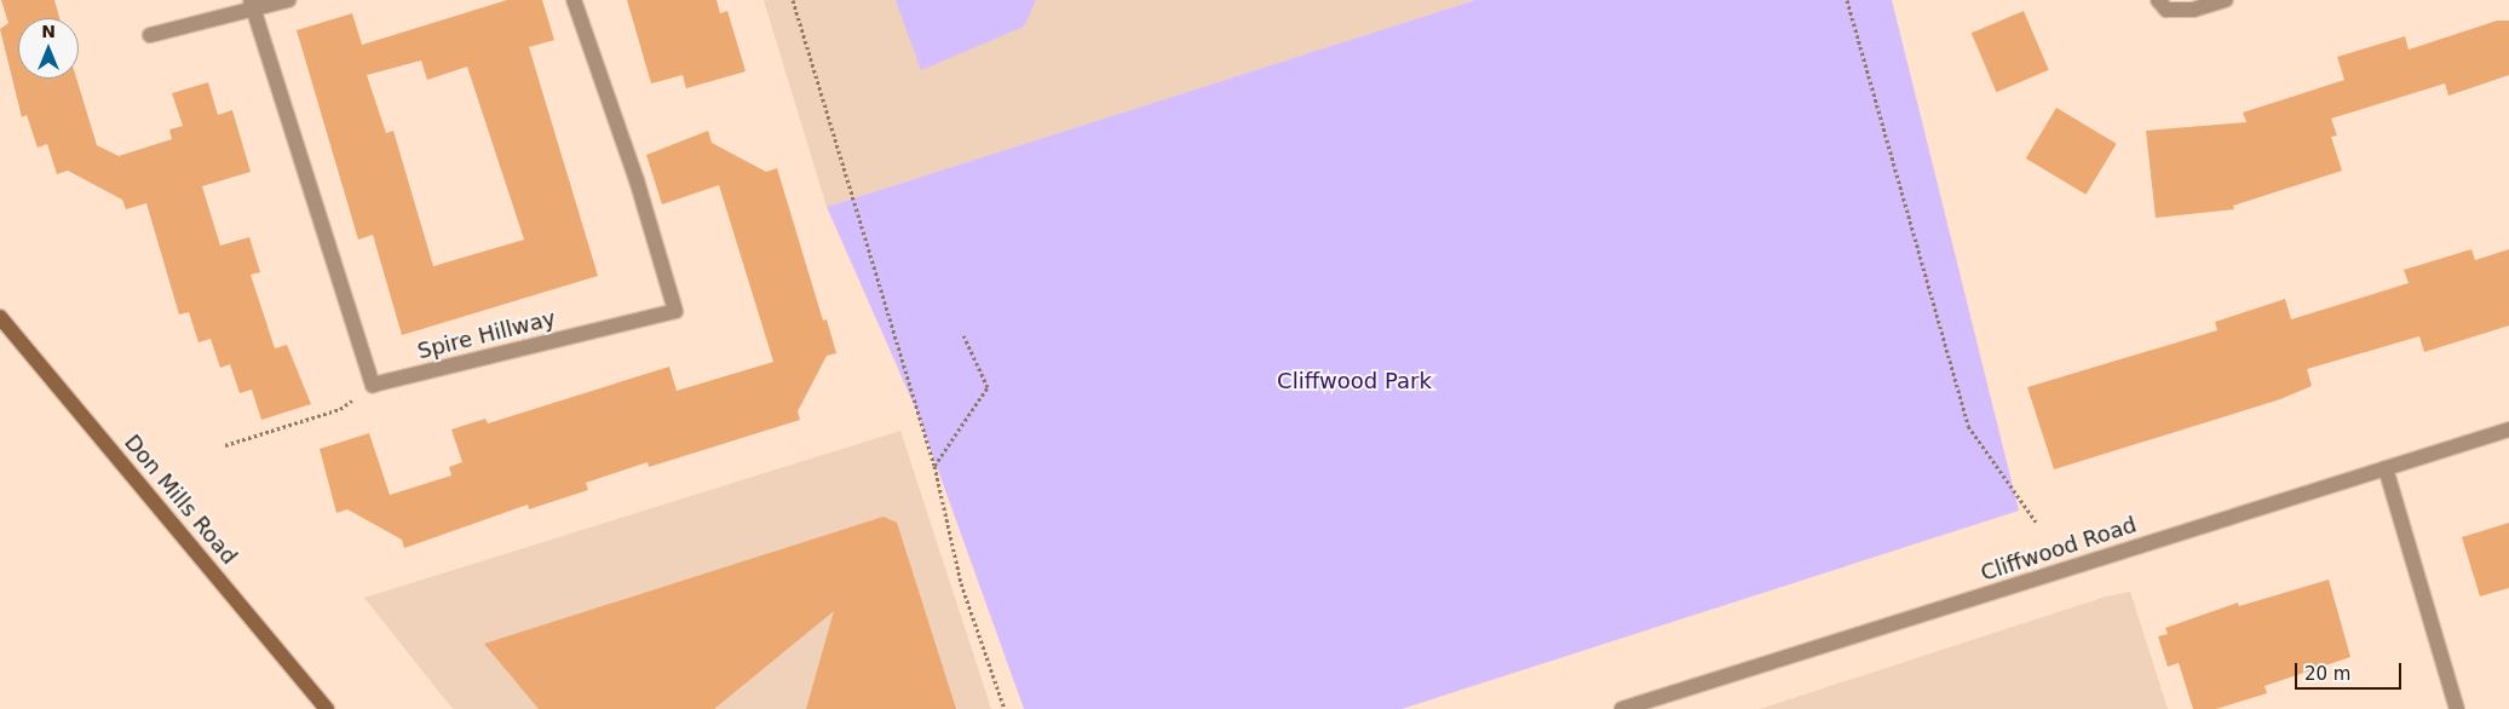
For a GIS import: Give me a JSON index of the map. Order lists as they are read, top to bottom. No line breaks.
{"streets":{"main road":["Don Mills Road"],"street":["Spire Hillway","Cliffwood Road"]},"parks":["Cliffwood Park"],"scale_bar":"20 m","north":"top"}
